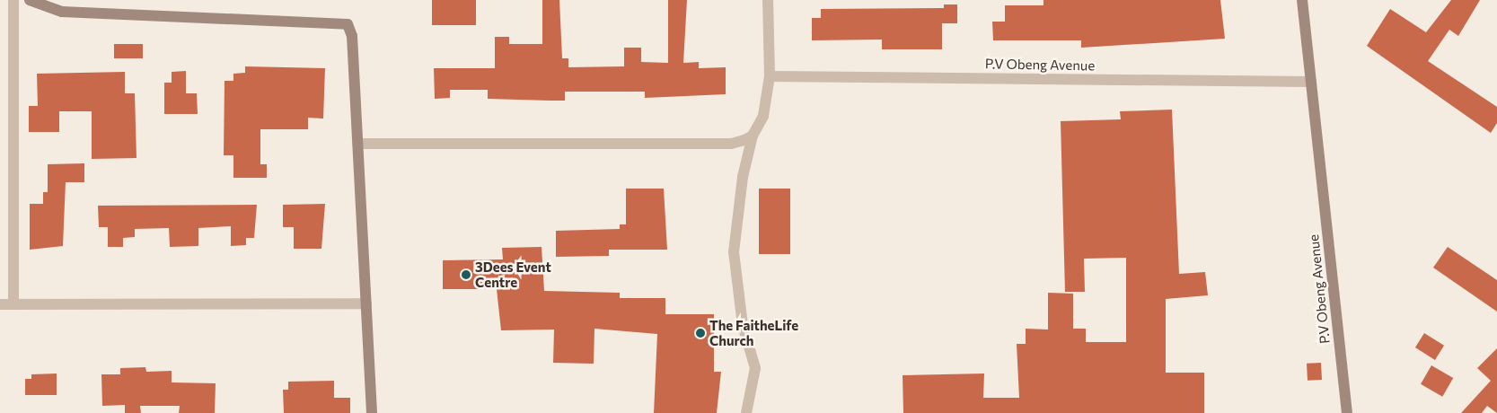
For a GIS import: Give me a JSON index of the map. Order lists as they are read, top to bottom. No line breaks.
{"streets":{"street":["P.V Obeng Avenue"]},"places":["3Dees Event Centre","The FaitheLife Church"]}
